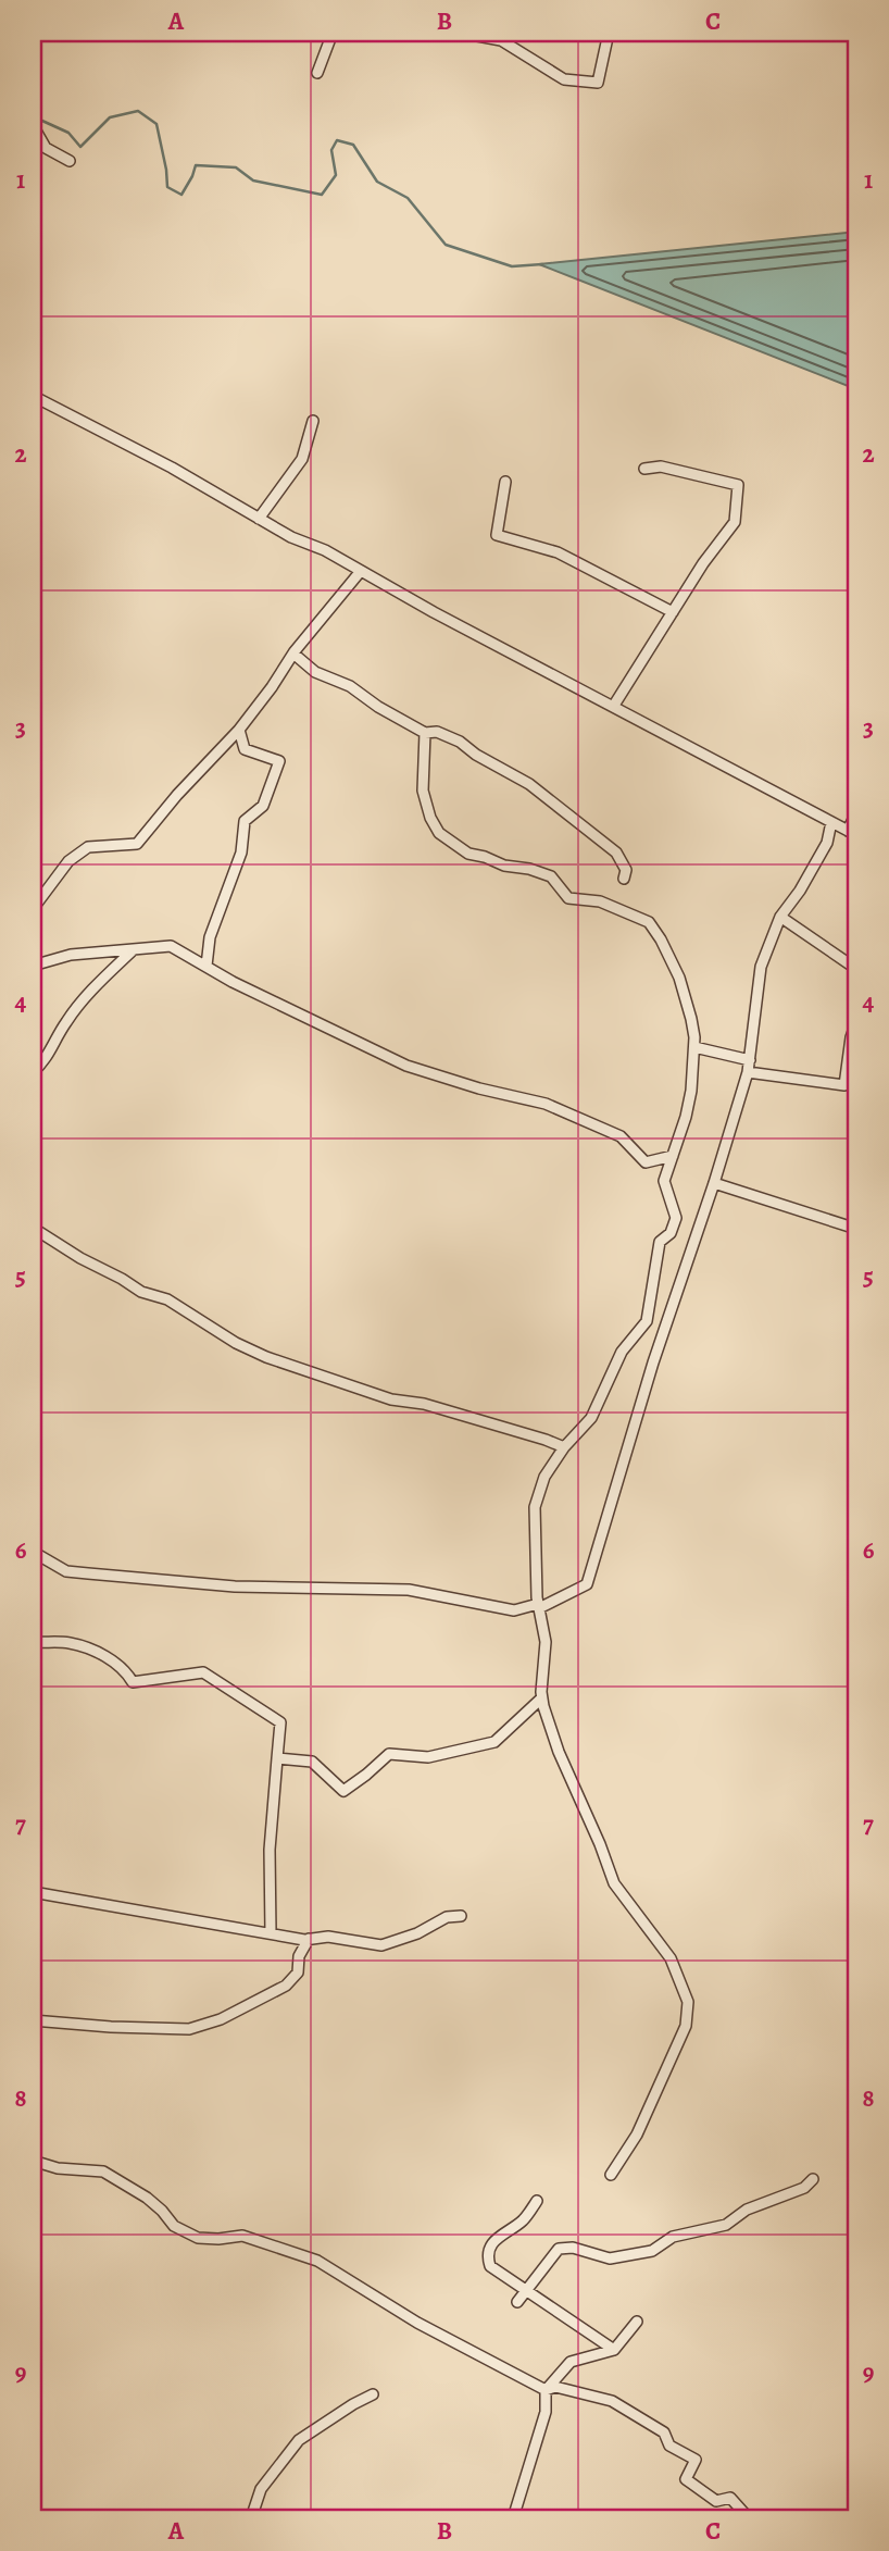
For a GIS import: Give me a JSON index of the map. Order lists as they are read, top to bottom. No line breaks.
{"grid":{"columns":["A","B","C"],"rows":["1","2","3","4","5","6","7","8","9"]}}
